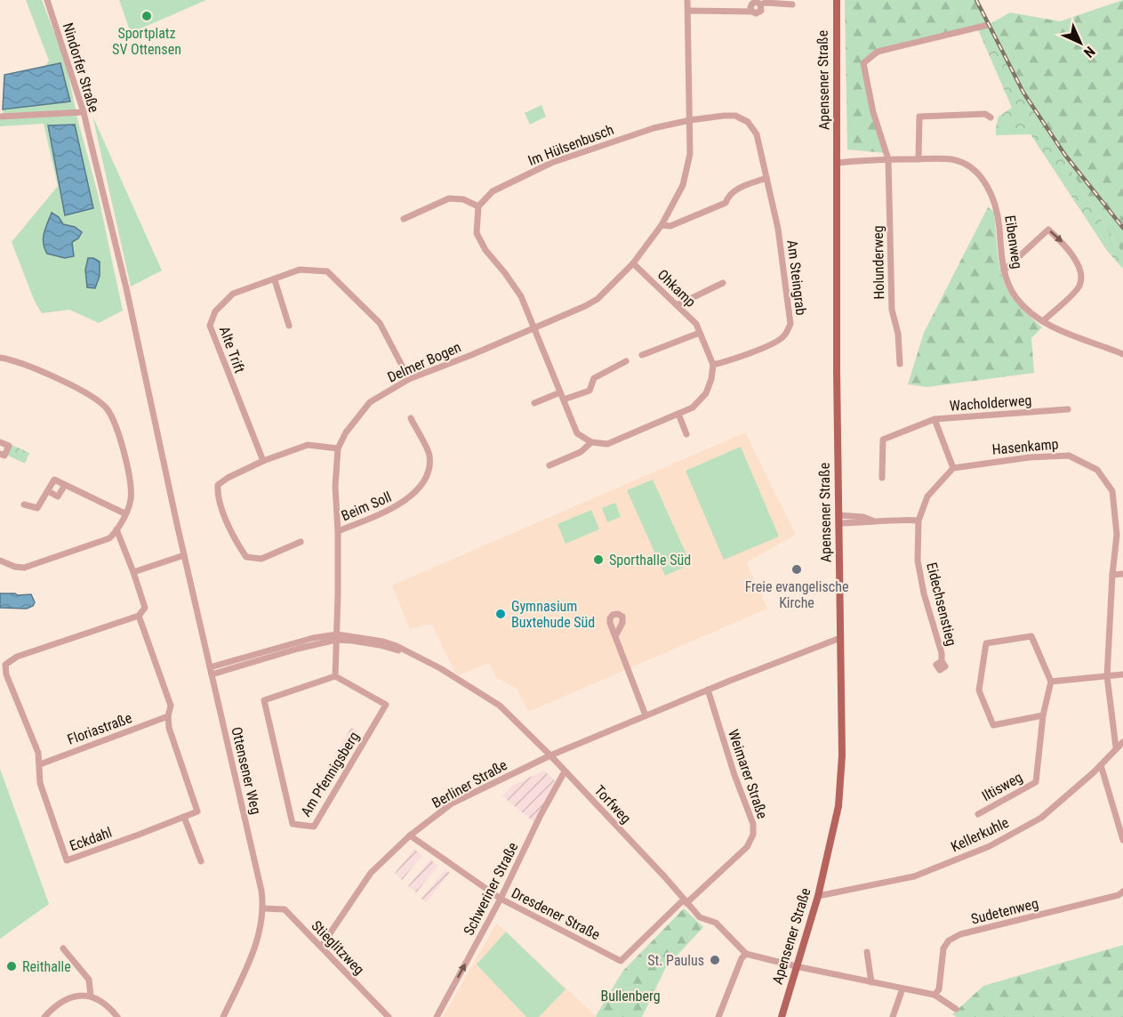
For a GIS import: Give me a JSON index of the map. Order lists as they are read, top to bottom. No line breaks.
{"streets":{"main road":["Apensener Straße"],"street":["Nindorfer Straße","Im Hülsenbusch","Eibenweg","Holunderweg","Am Steingrab","Ohkamp","Alte Trift","Delmer Bogen","Wacholderweg","Hasenkamp","Beim Soll","Eidechsenstieg","Floriastraße","Ottensener Weg","Am Pfennigsberg","Weimarer Straße","Berliner Straße","Iltisweg","Torfweg","Kellerkuhle","Eckdahl","Schweriner Straße","Sudetenweg","Dresdener Straße","Stieglitzweg"]},"crossings":[["Nindorfer Straße","Ottensener Weg"],["Apensener Straße","Eibenweg"],["Apensener Straße","Berliner Straße"],["Apensener Straße","Kellerkuhle"],["Im Hülsenbusch","Am Steingrab"],["Im Hülsenbusch","Delmer Bogen"],["Eibenweg","Holunderweg"],["Am Steingrab","Ohkamp"],["Am Steingrab","Delmer Bogen"],["Ohkamp","Delmer Bogen"],["Alte Trift","Delmer Bogen"],["Delmer Bogen","Beim Soll"],["Delmer Bogen","Torfweg"],["Wacholderweg","Hasenkamp"],["Hasenkamp","Kellerkuhle"],["Floriastraße","Eckdahl"],["Ottensener Weg","Torfweg"],["Ottensener Weg","Stieglitzweg"],["Weimarer Straße","Berliner Straße"],["Weimarer Straße","Torfweg"],["Weimarer Straße","Dresdener Straße"],["Berliner Straße","Torfweg"],["Berliner Straße","Dresdener Straße"],["Berliner Straße","Stieglitzweg"],["Torfweg","Schweriner Straße"],["Torfweg","Dresdener Straße"],["Schweriner Straße","Dresdener Straße"]],"one_way":["Schweriner Straße"],"parks":["Bullenberg"],"places":["Sportplatz SV Ottensen","Sporthalle Süd","Freie evangelische Kirche","Gymnasium Buxtehude Süd","St. Paulus","Reithalle"],"north":"bottom right"}
